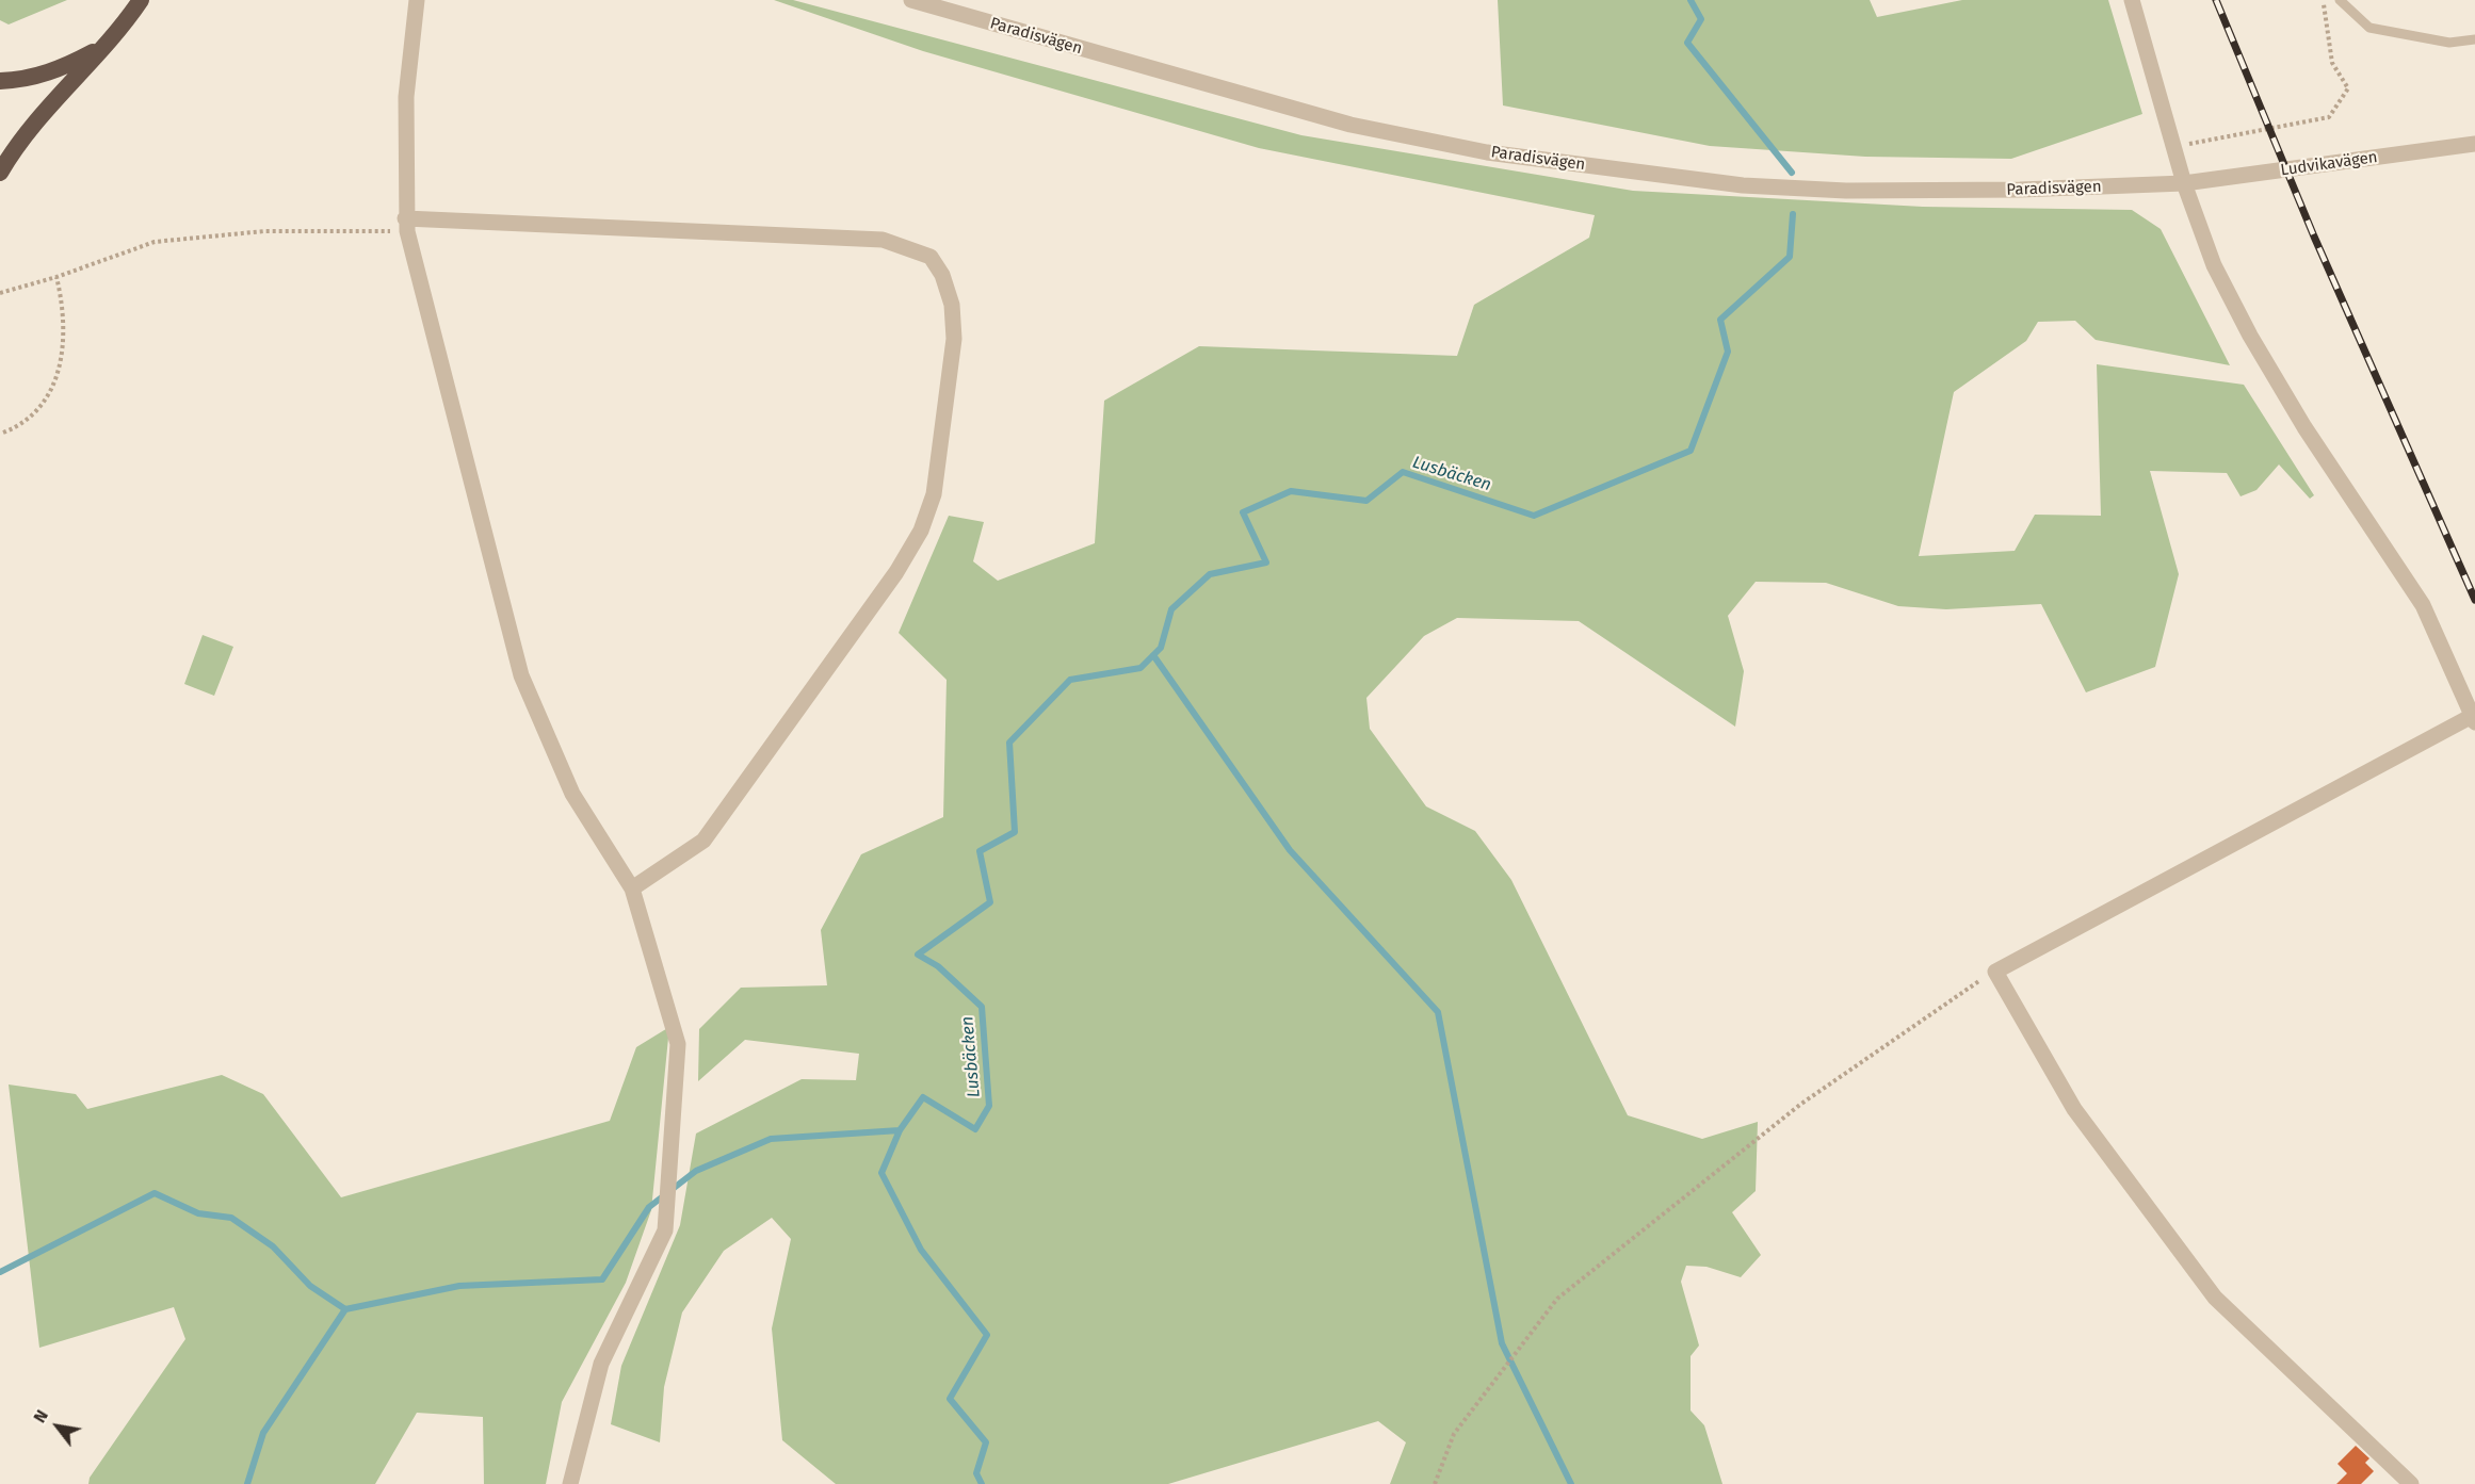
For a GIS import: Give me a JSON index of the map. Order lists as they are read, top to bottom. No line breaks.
{"streets":{"street":["Paradisvägen","Ludvikavägen"]},"crossings":[["Paradisvägen","Ludvikavägen"]],"water":["Lusbäcken"],"north":"top left"}
